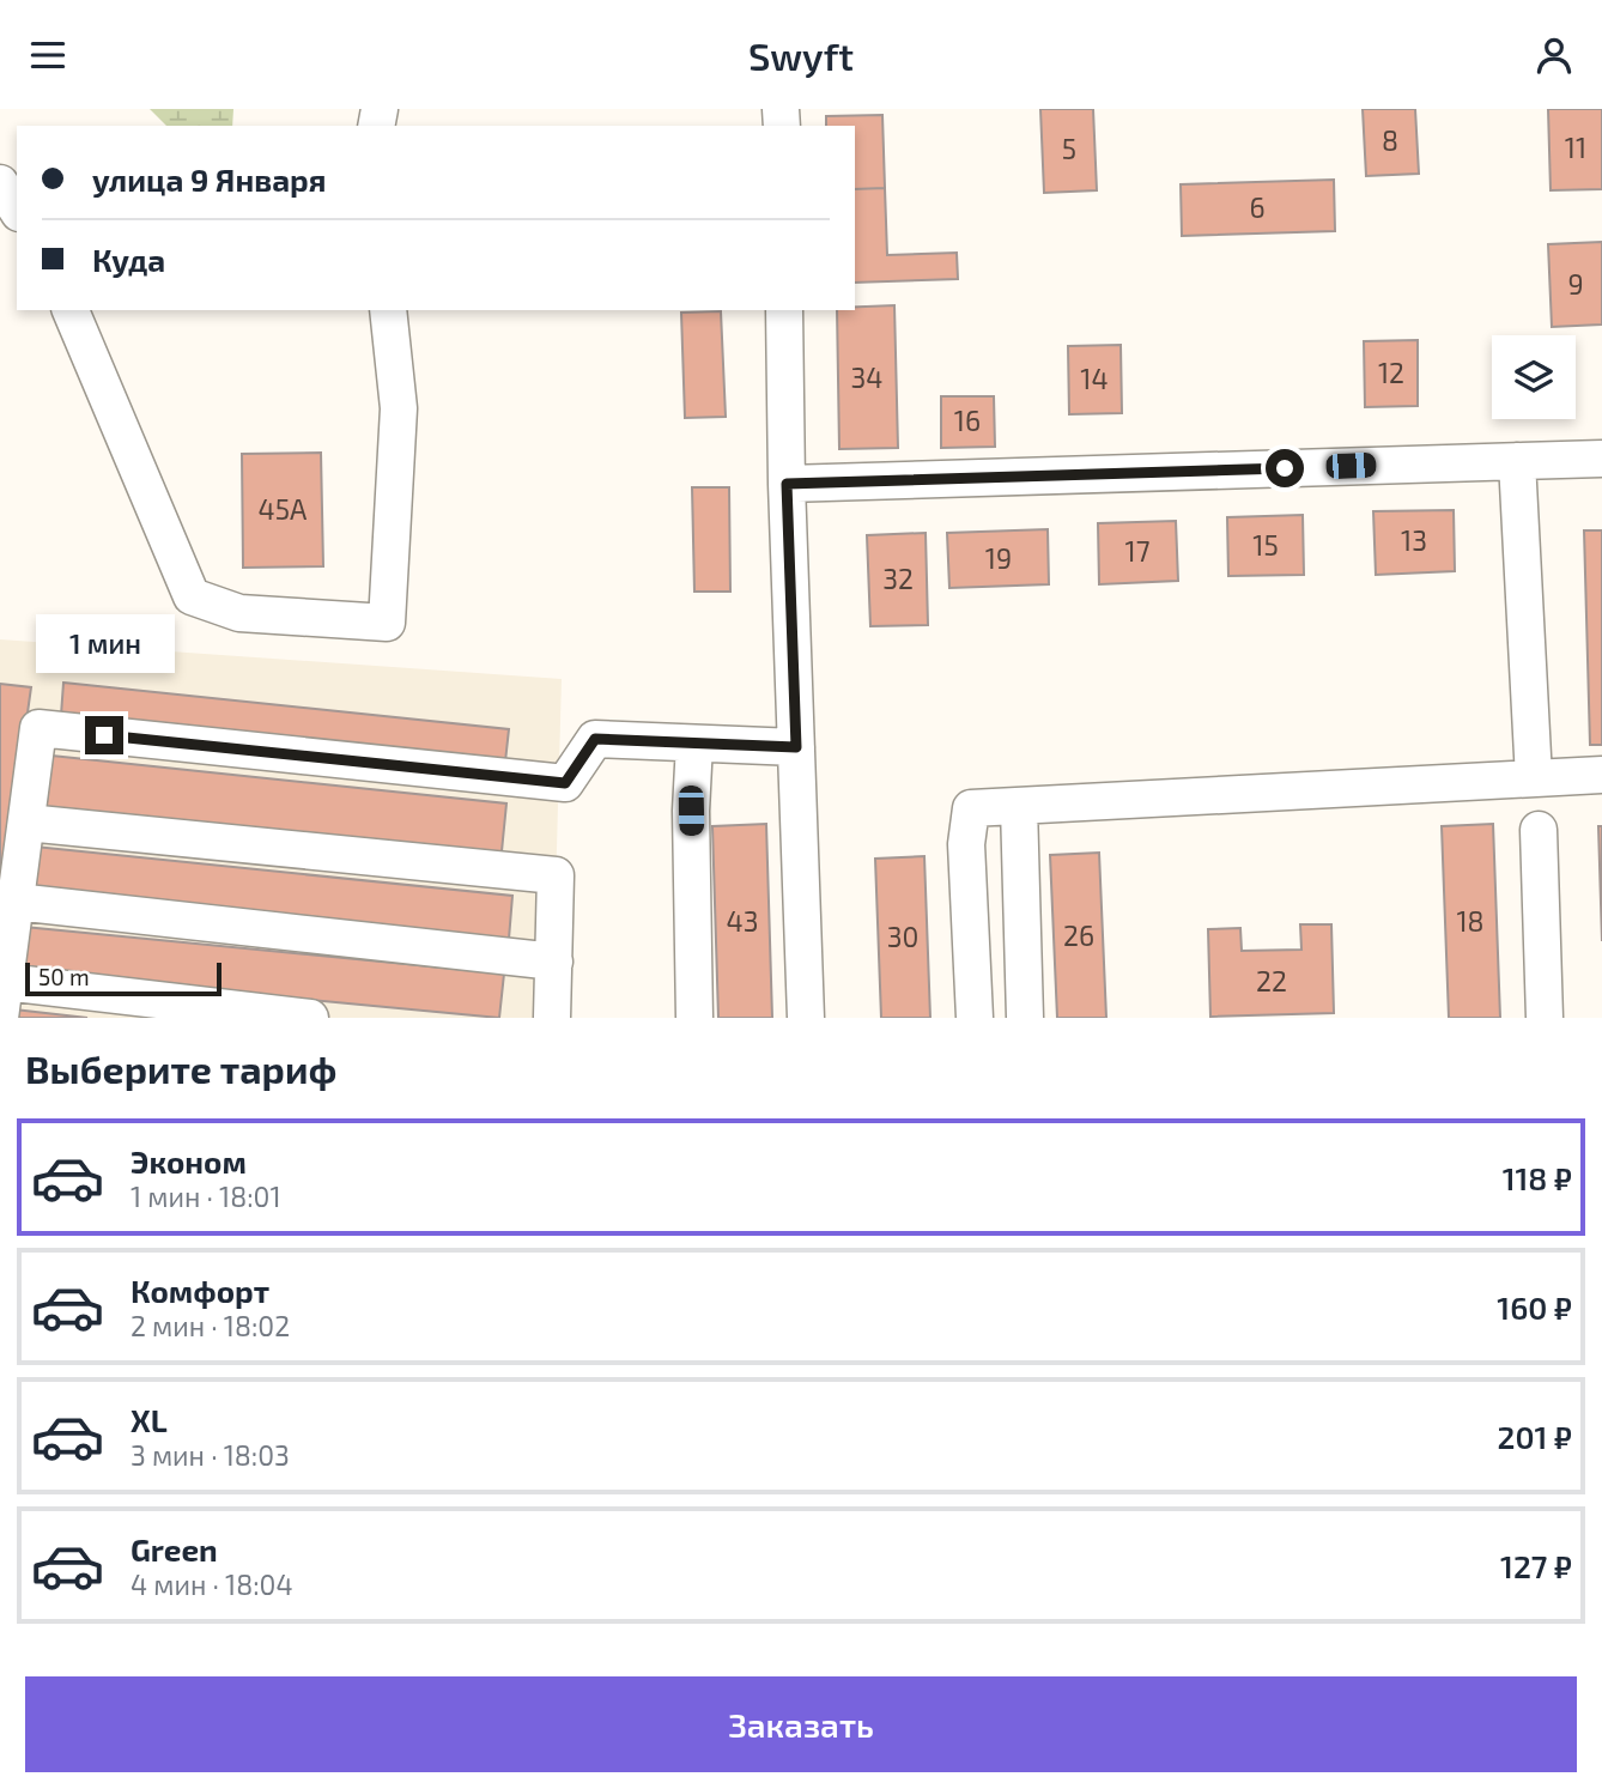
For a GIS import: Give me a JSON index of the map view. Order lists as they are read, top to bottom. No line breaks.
{"house_numbers":["8","11","5","6","9","12","34","14","16","45А","13","15","17","19","32","43","18","26","30","22"],"scale_bar":"50 m","page":{"header":"Swyft","banner":["улица 9 Января","Куда"],"bubble":"1 мин","scale":"50 m","heading":"Выберите тариф","list":[{"name":"Эконом","note":"1 мин · 18:01","value":"118 ₽"},{"name":"Комфорт","note":"2 мин · 18:02","value":"160 ₽"},{"name":"XL","note":"3 мин · 18:03","value":"201 ₽"},{"name":"Green","note":"4 мин · 18:04","value":"127 ₽"}],"buttons":"Заказать"}}
